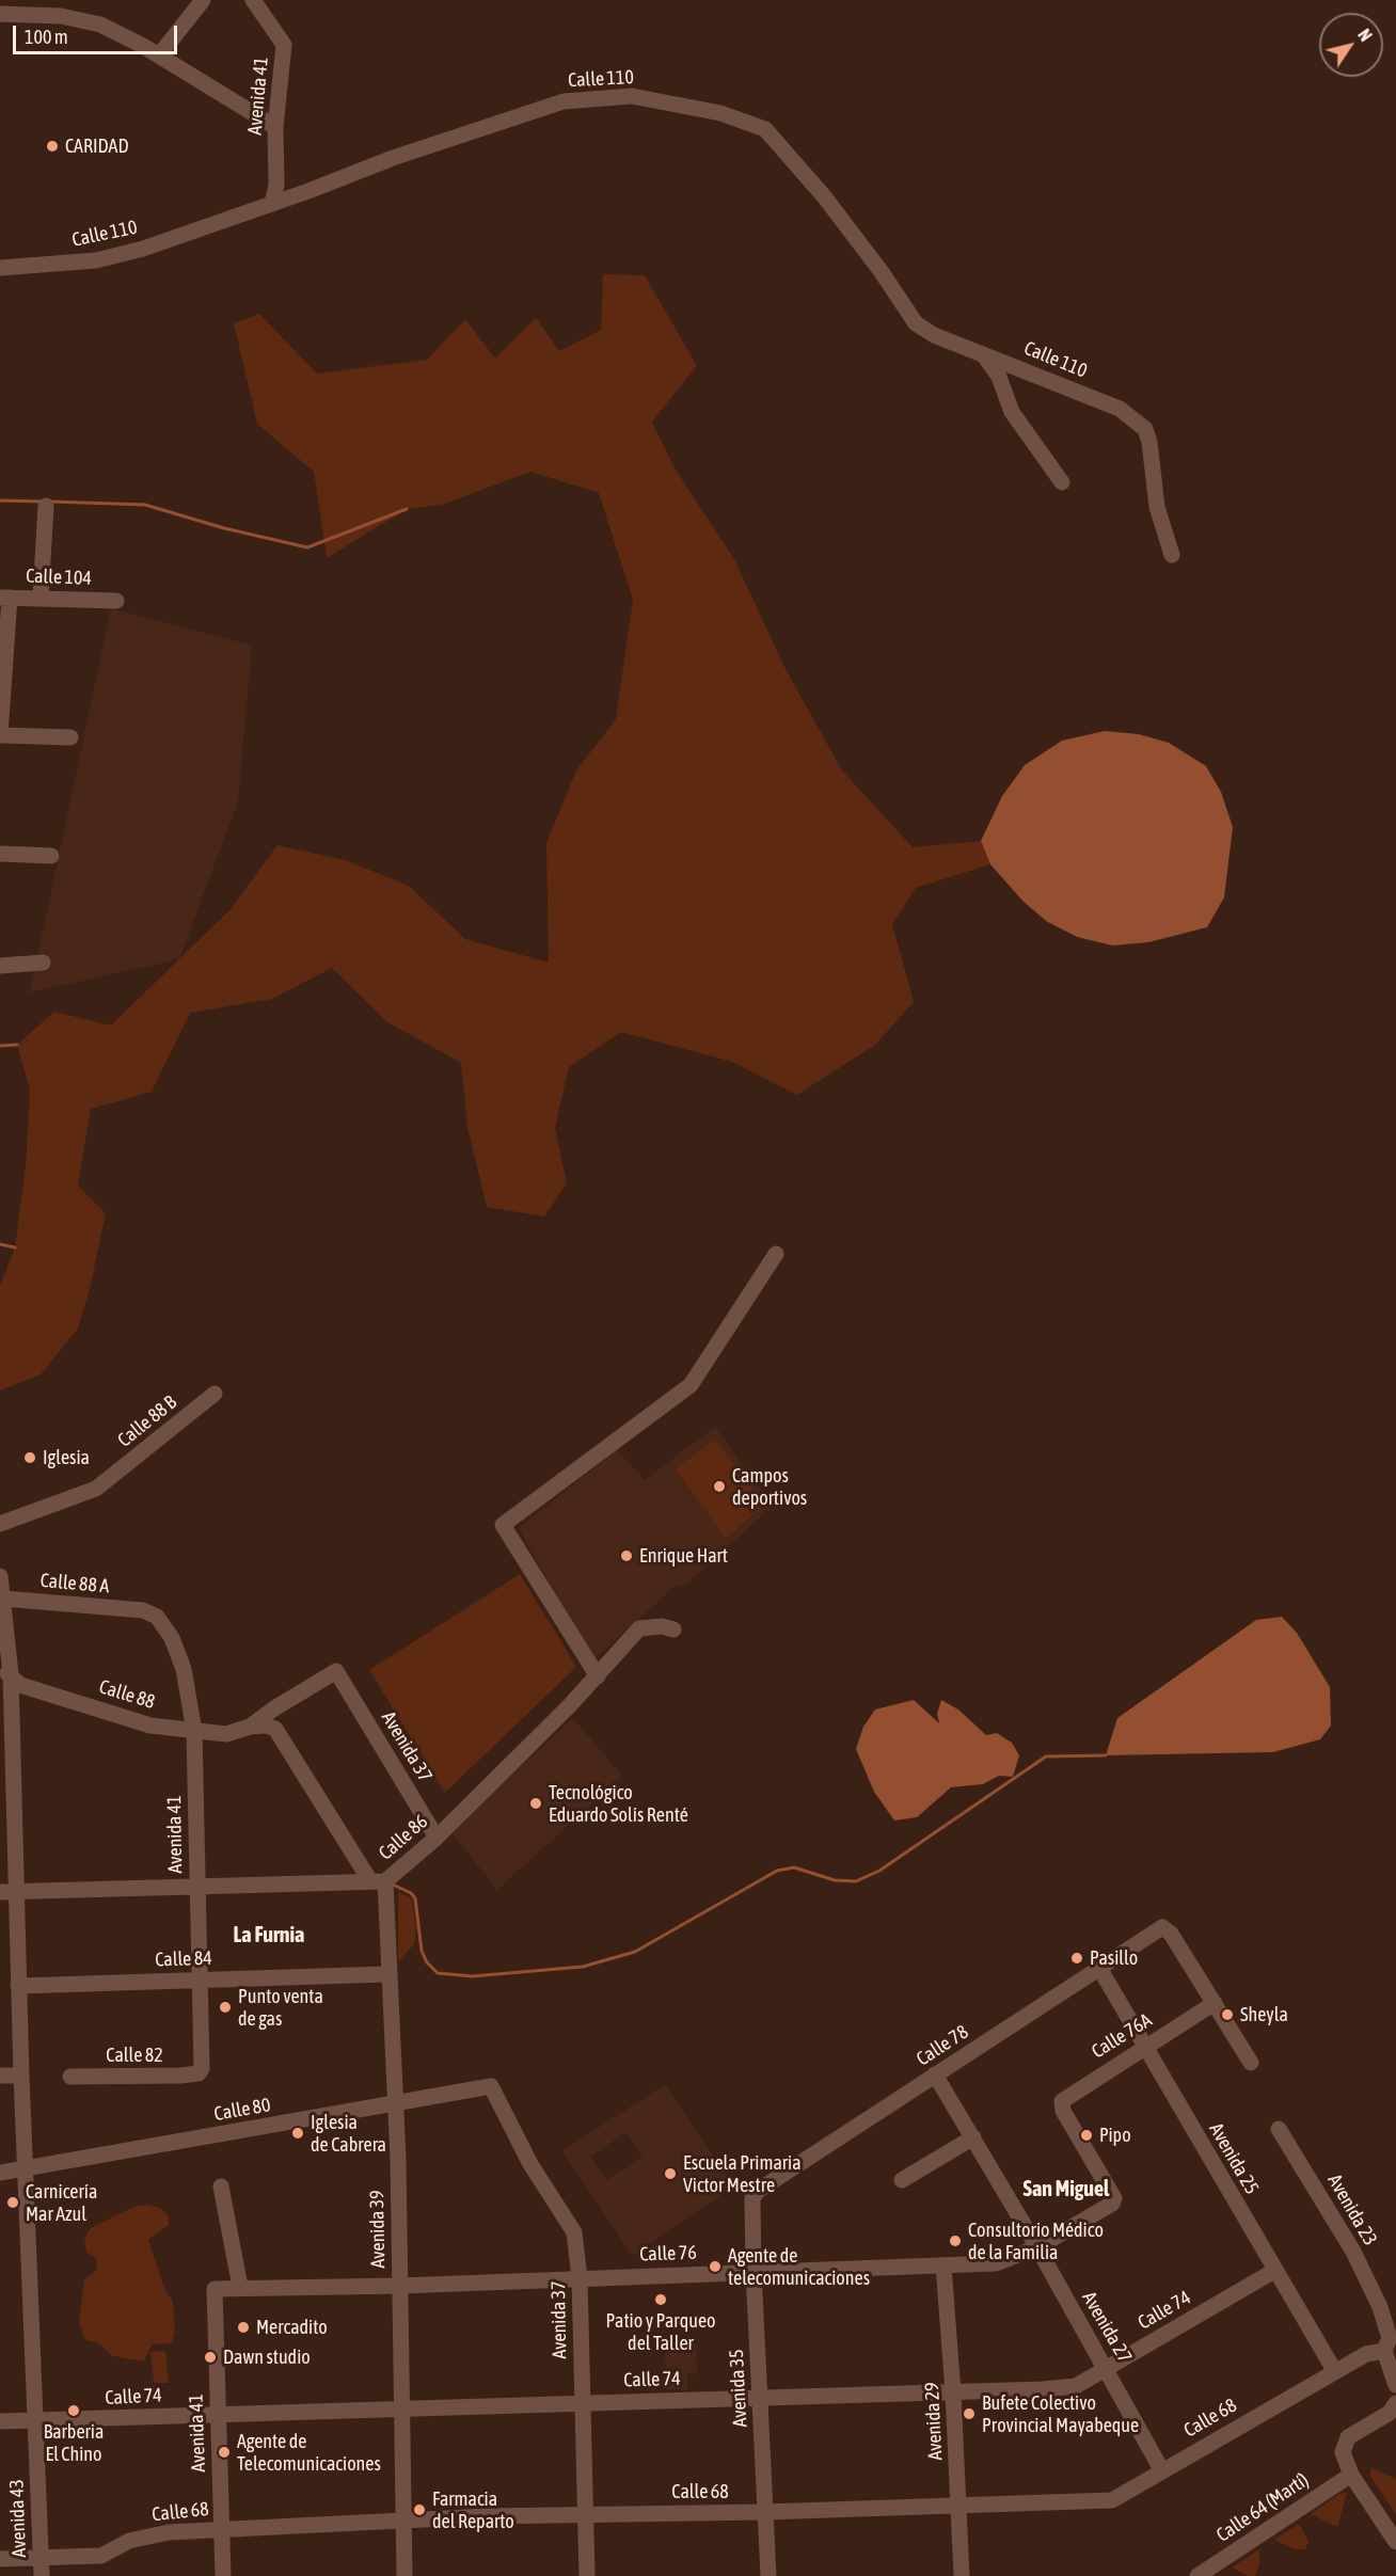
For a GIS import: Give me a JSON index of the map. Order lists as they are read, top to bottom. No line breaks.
{"streets":{"street":["Calle 110","Avenida 41","Calle 104","Calle 88 B","Calle 88 A","Calle 88","Avenida 37","Calle 86","Calle 84","Calle 76A","Calle 78","Calle 82","Calle 80","Avenida 25","Avenida 23","Avenida 39","Calle 76","Calle 74","Avenida 27","Avenida 35","Calle 68","Avenida 29","Calle 64 (Martí)","Avenida 43"]},"crossings":[["Calle 110","Avenida 41"],["Avenida 41","Calle 88 A"],["Avenida 41","Calle 88"],["Avenida 41","Calle 86"],["Avenida 41","Calle 84"],["Avenida 41","Calle 82"],["Avenida 41","Calle 76"],["Avenida 41","Calle 74"],["Avenida 41","Calle 68"],["Calle 88 A","Avenida 43"],["Calle 88","Avenida 37"],["Calle 88","Calle 86"],["Calle 88","Avenida 39"],["Calle 88","Avenida 43"],["Avenida 37","Calle 86"],["Avenida 37","Calle 80"],["Avenida 37","Calle 76"],["Avenida 37","Calle 74"],["Avenida 37","Calle 68"],["Calle 86","Avenida 39"],["Calle 86","Avenida 43"],["Calle 84","Avenida 39"],["Calle 84","Avenida 43"],["Calle 76A","Calle 78"],["Calle 76A","Avenida 25"],["Calle 76A","Calle 76"],["Calle 78","Avenida 25"],["Calle 78","Avenida 27"],["Calle 78","Avenida 35"],["Calle 80","Avenida 39"],["Calle 80","Avenida 43"],["Avenida 25","Calle 74"],["Avenida 25","Calle 68"],["Avenida 23","Calle 68"],["Avenida 39","Calle 76"],["Avenida 39","Calle 74"],["Avenida 39","Calle 68"],["Calle 76","Avenida 27"],["Calle 76","Avenida 35"],["Calle 76","Avenida 29"],["Calle 74","Avenida 27"],["Calle 74","Avenida 35"],["Calle 74","Avenida 29"],["Calle 74","Avenida 43"],["Avenida 27","Calle 68"],["Avenida 35","Calle 68"],["Calle 68","Avenida 29"],["Calle 68","Avenida 43"]],"districts":["La Furnia","San Miguel"],"places":["CARIDAD","Iglesia","Campos deportivos","Enrique Hart","Tecnológico Eduardo Solís Renté","Pasillo","Punto venta de gas","Sheyla","Iglesia de Cabrera","Pipo","Escuela Primaria Victor Mestre","Carnicería Mar Azul","Consultorio Médico de la Familia","Agente de telecomunicaciones","Patio y Parqueo del Taller","Mercadito","Dawn studio","Barberia El Chino","Bufete Colectivo Provincial Mayabeque","Agente de Telecomunicaciones","Farmacia del Reparto"],"scale_bar":"100 m","north":"top right"}
